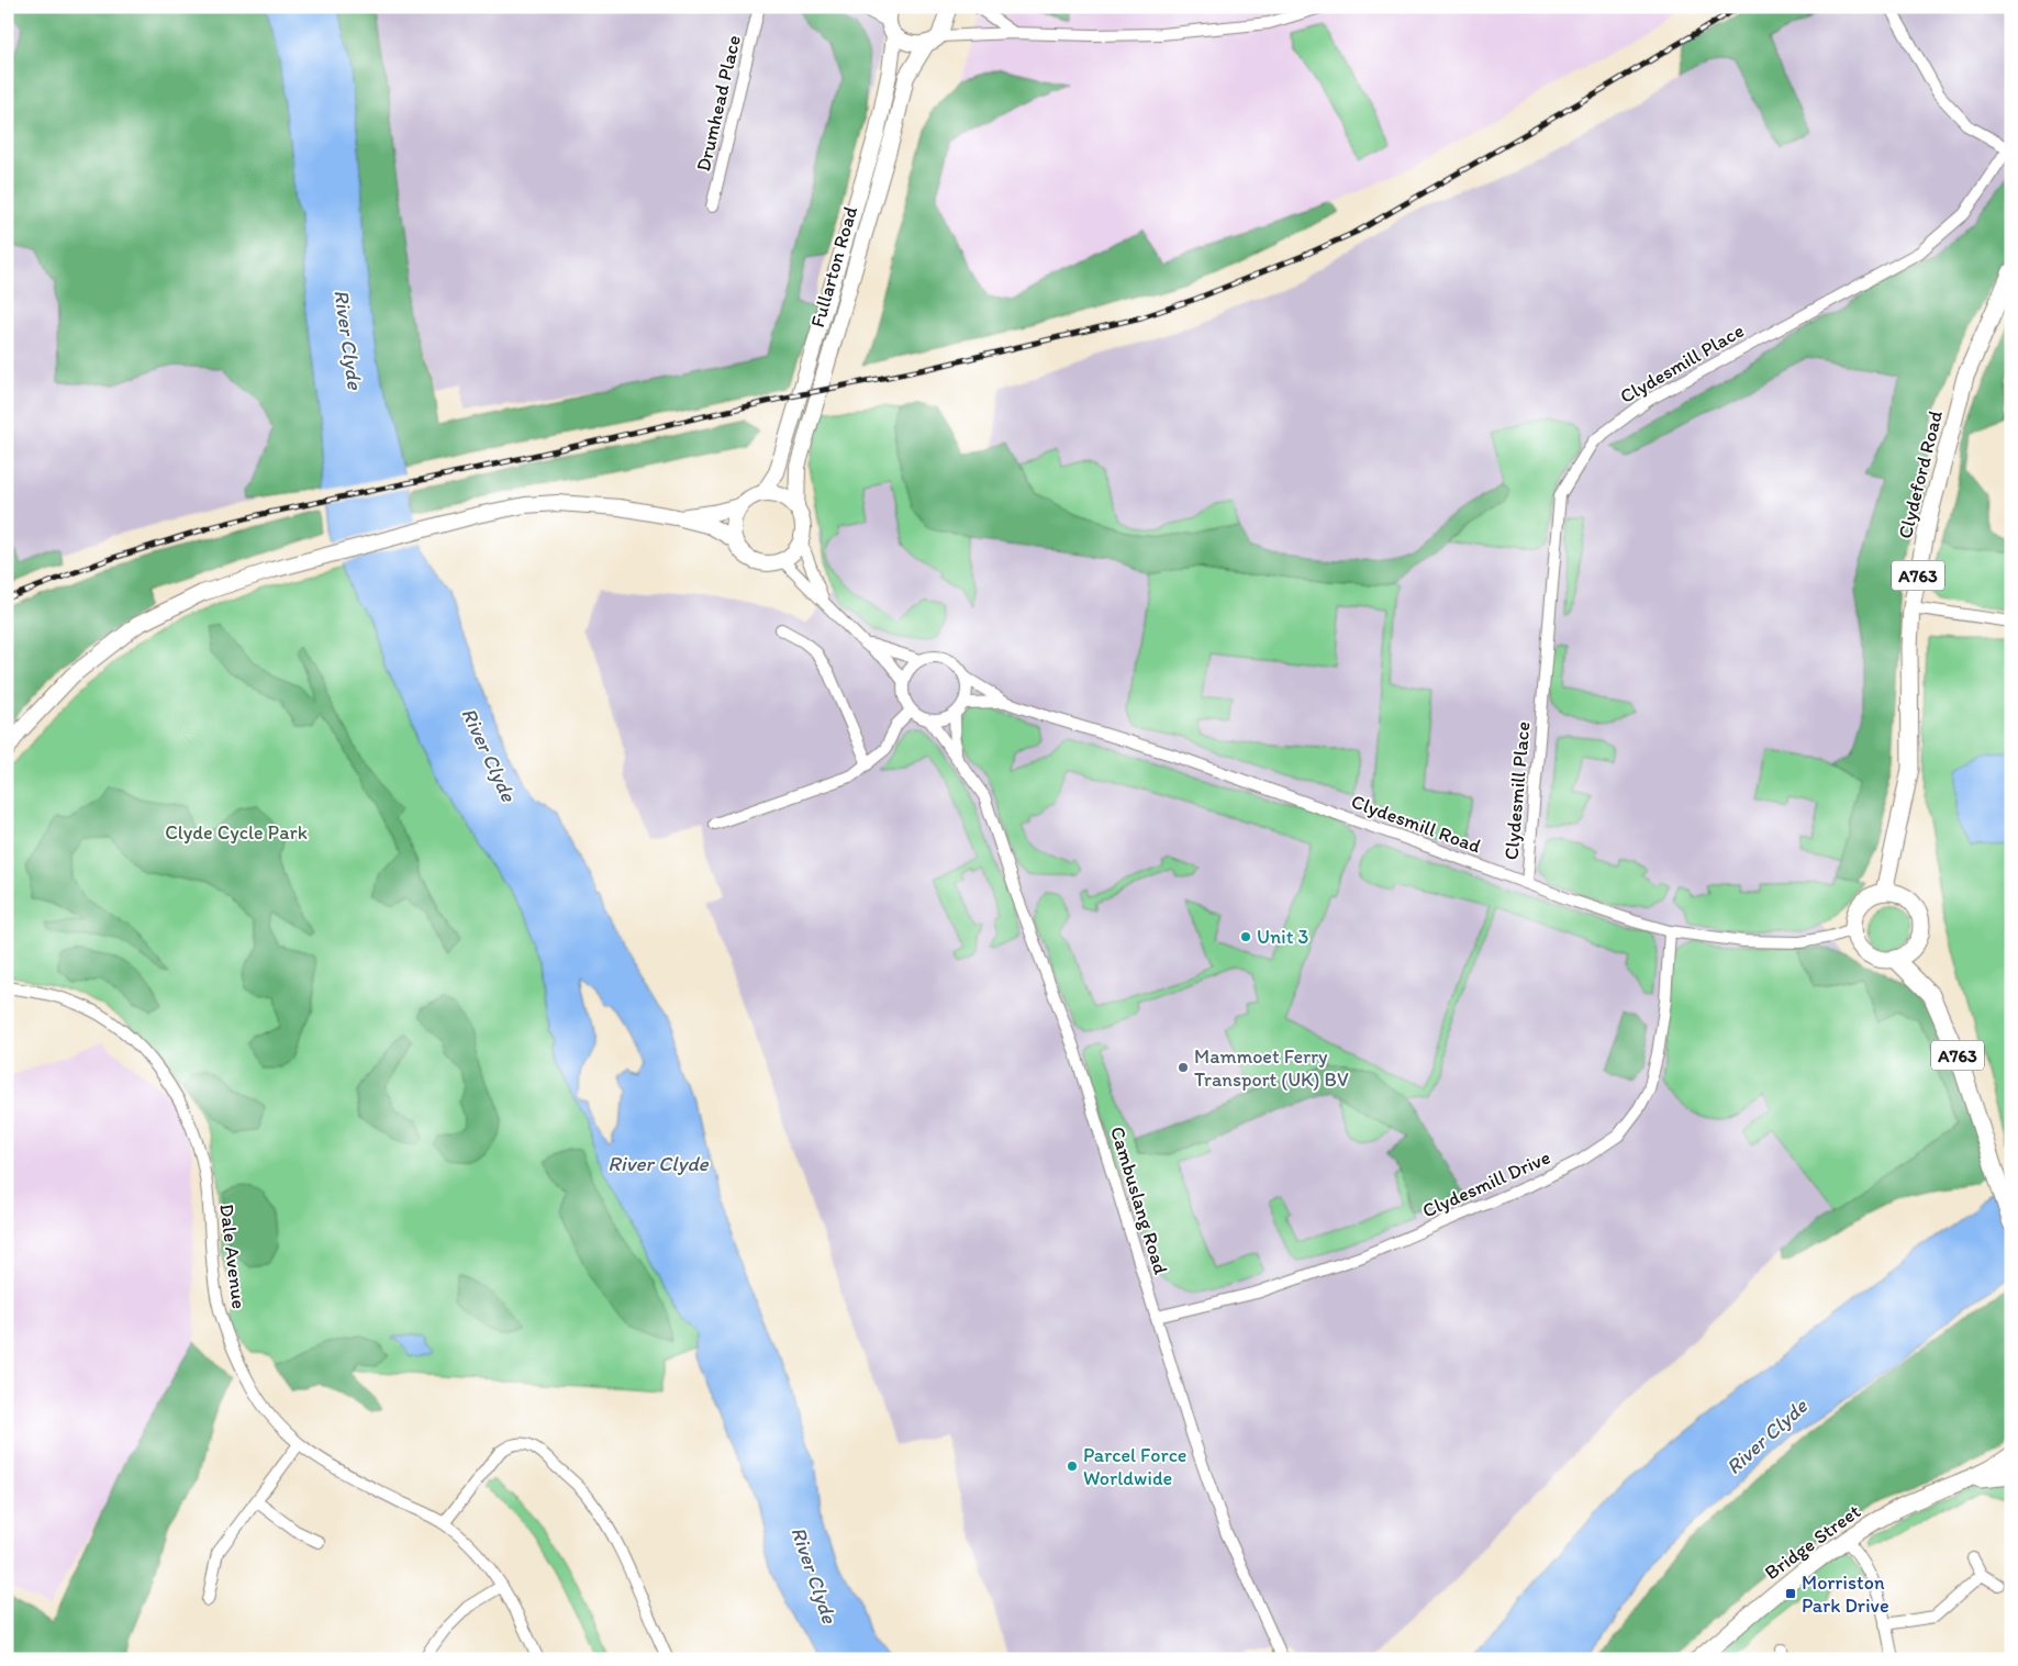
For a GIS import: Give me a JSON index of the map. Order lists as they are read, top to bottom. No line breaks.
{"streets":{"main road":["Clydeford Road","A763","Bridge Street"],"street":["Drumhead Place","Fullarton Road","Clydesmill Place","Clydesmill Road","Clydesmill Drive","Cambuslang Road","Dale Avenue"]},"crossings":[["Clydesmill Place","Clydesmill Road"],["Clydeford Road","A763"],["Clydeford Road","Clydesmill Road"],["A763","Clydesmill Road"],["Clydesmill Road","Clydesmill Drive"],["Clydesmill Road","Cambuslang Road"],["Clydesmill Drive","Cambuslang Road"]],"water":["River Clyde"],"parks":["Clyde Cycle Park"],"places":{"other":["Unit 3","Mammoet Ferry Transport (UK) BV","Parcel Force Worldwide"],"transit":["Morriston Park Drive"]}}
